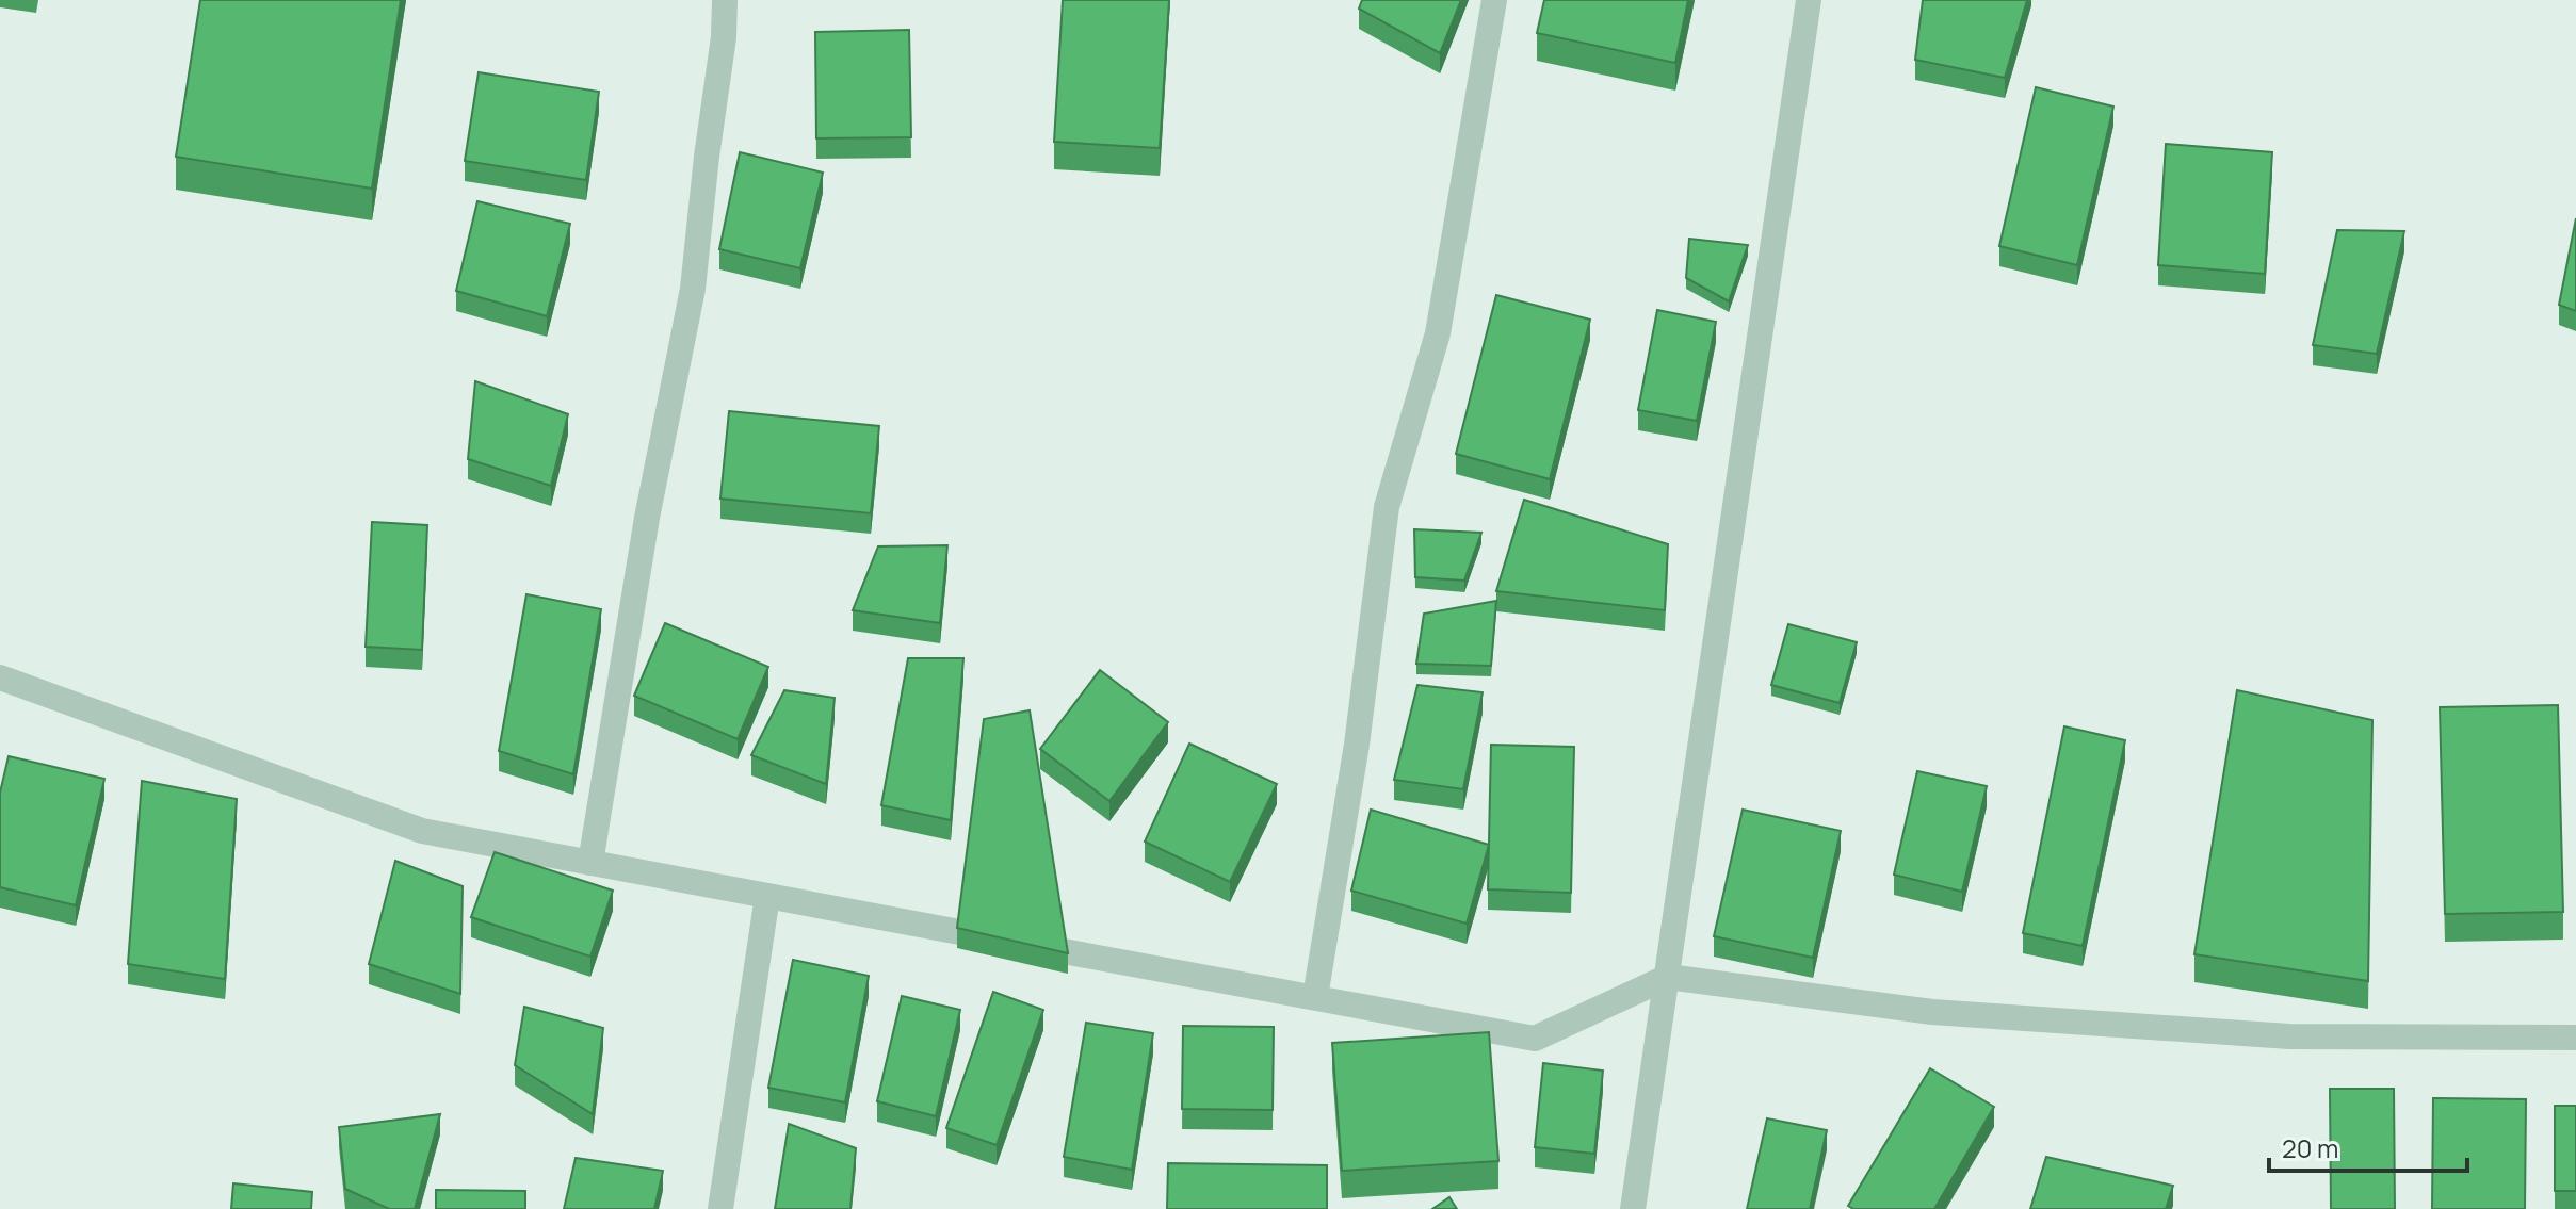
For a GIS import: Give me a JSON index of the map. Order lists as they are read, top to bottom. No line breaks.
{"scale_bar":"20 m"}
